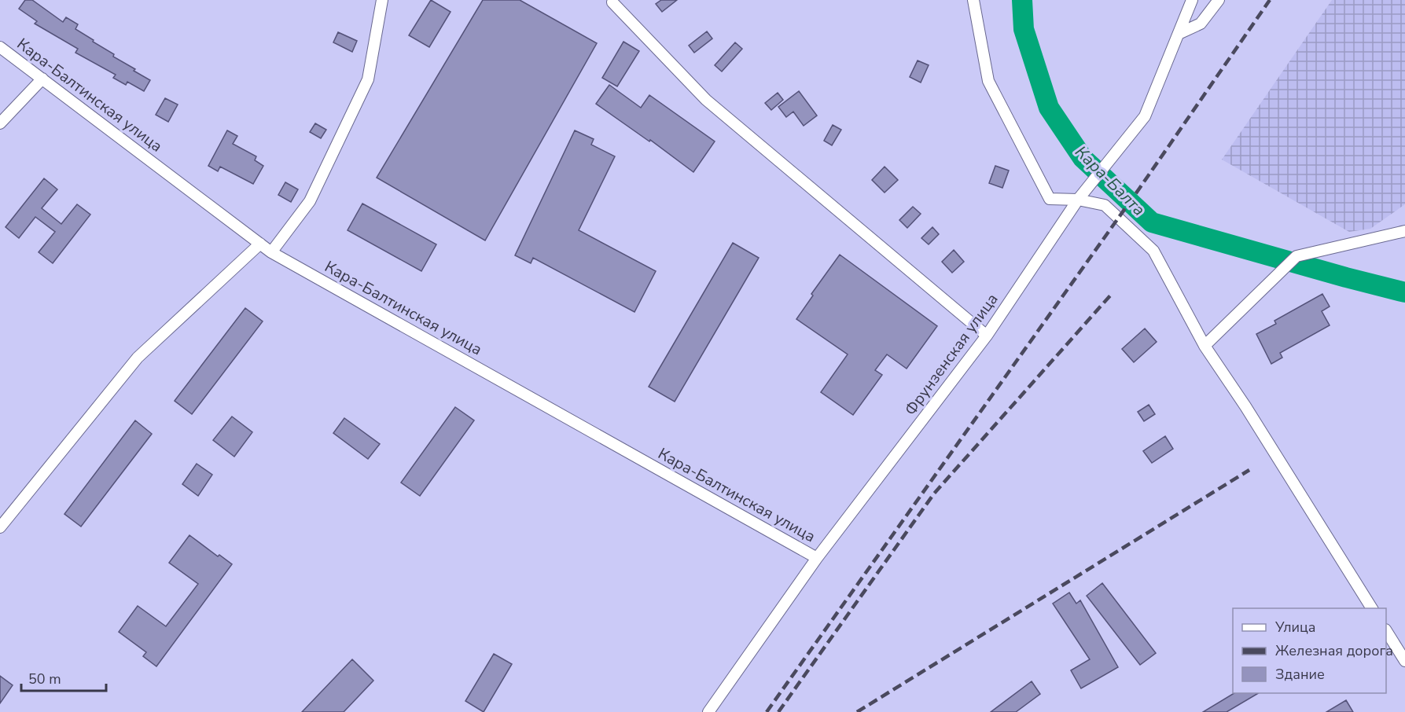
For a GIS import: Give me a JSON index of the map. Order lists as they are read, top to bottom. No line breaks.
{"streets":{"street":["Кара-Балтинская улица","Фрунзенская улица"]},"crossings":[["Кара-Балтинская улица","Фрунзенская улица"]],"water":["Кара-Балта"],"legend":["Улица","Железная дорога","Здание"],"scale_bar":"50 m"}
